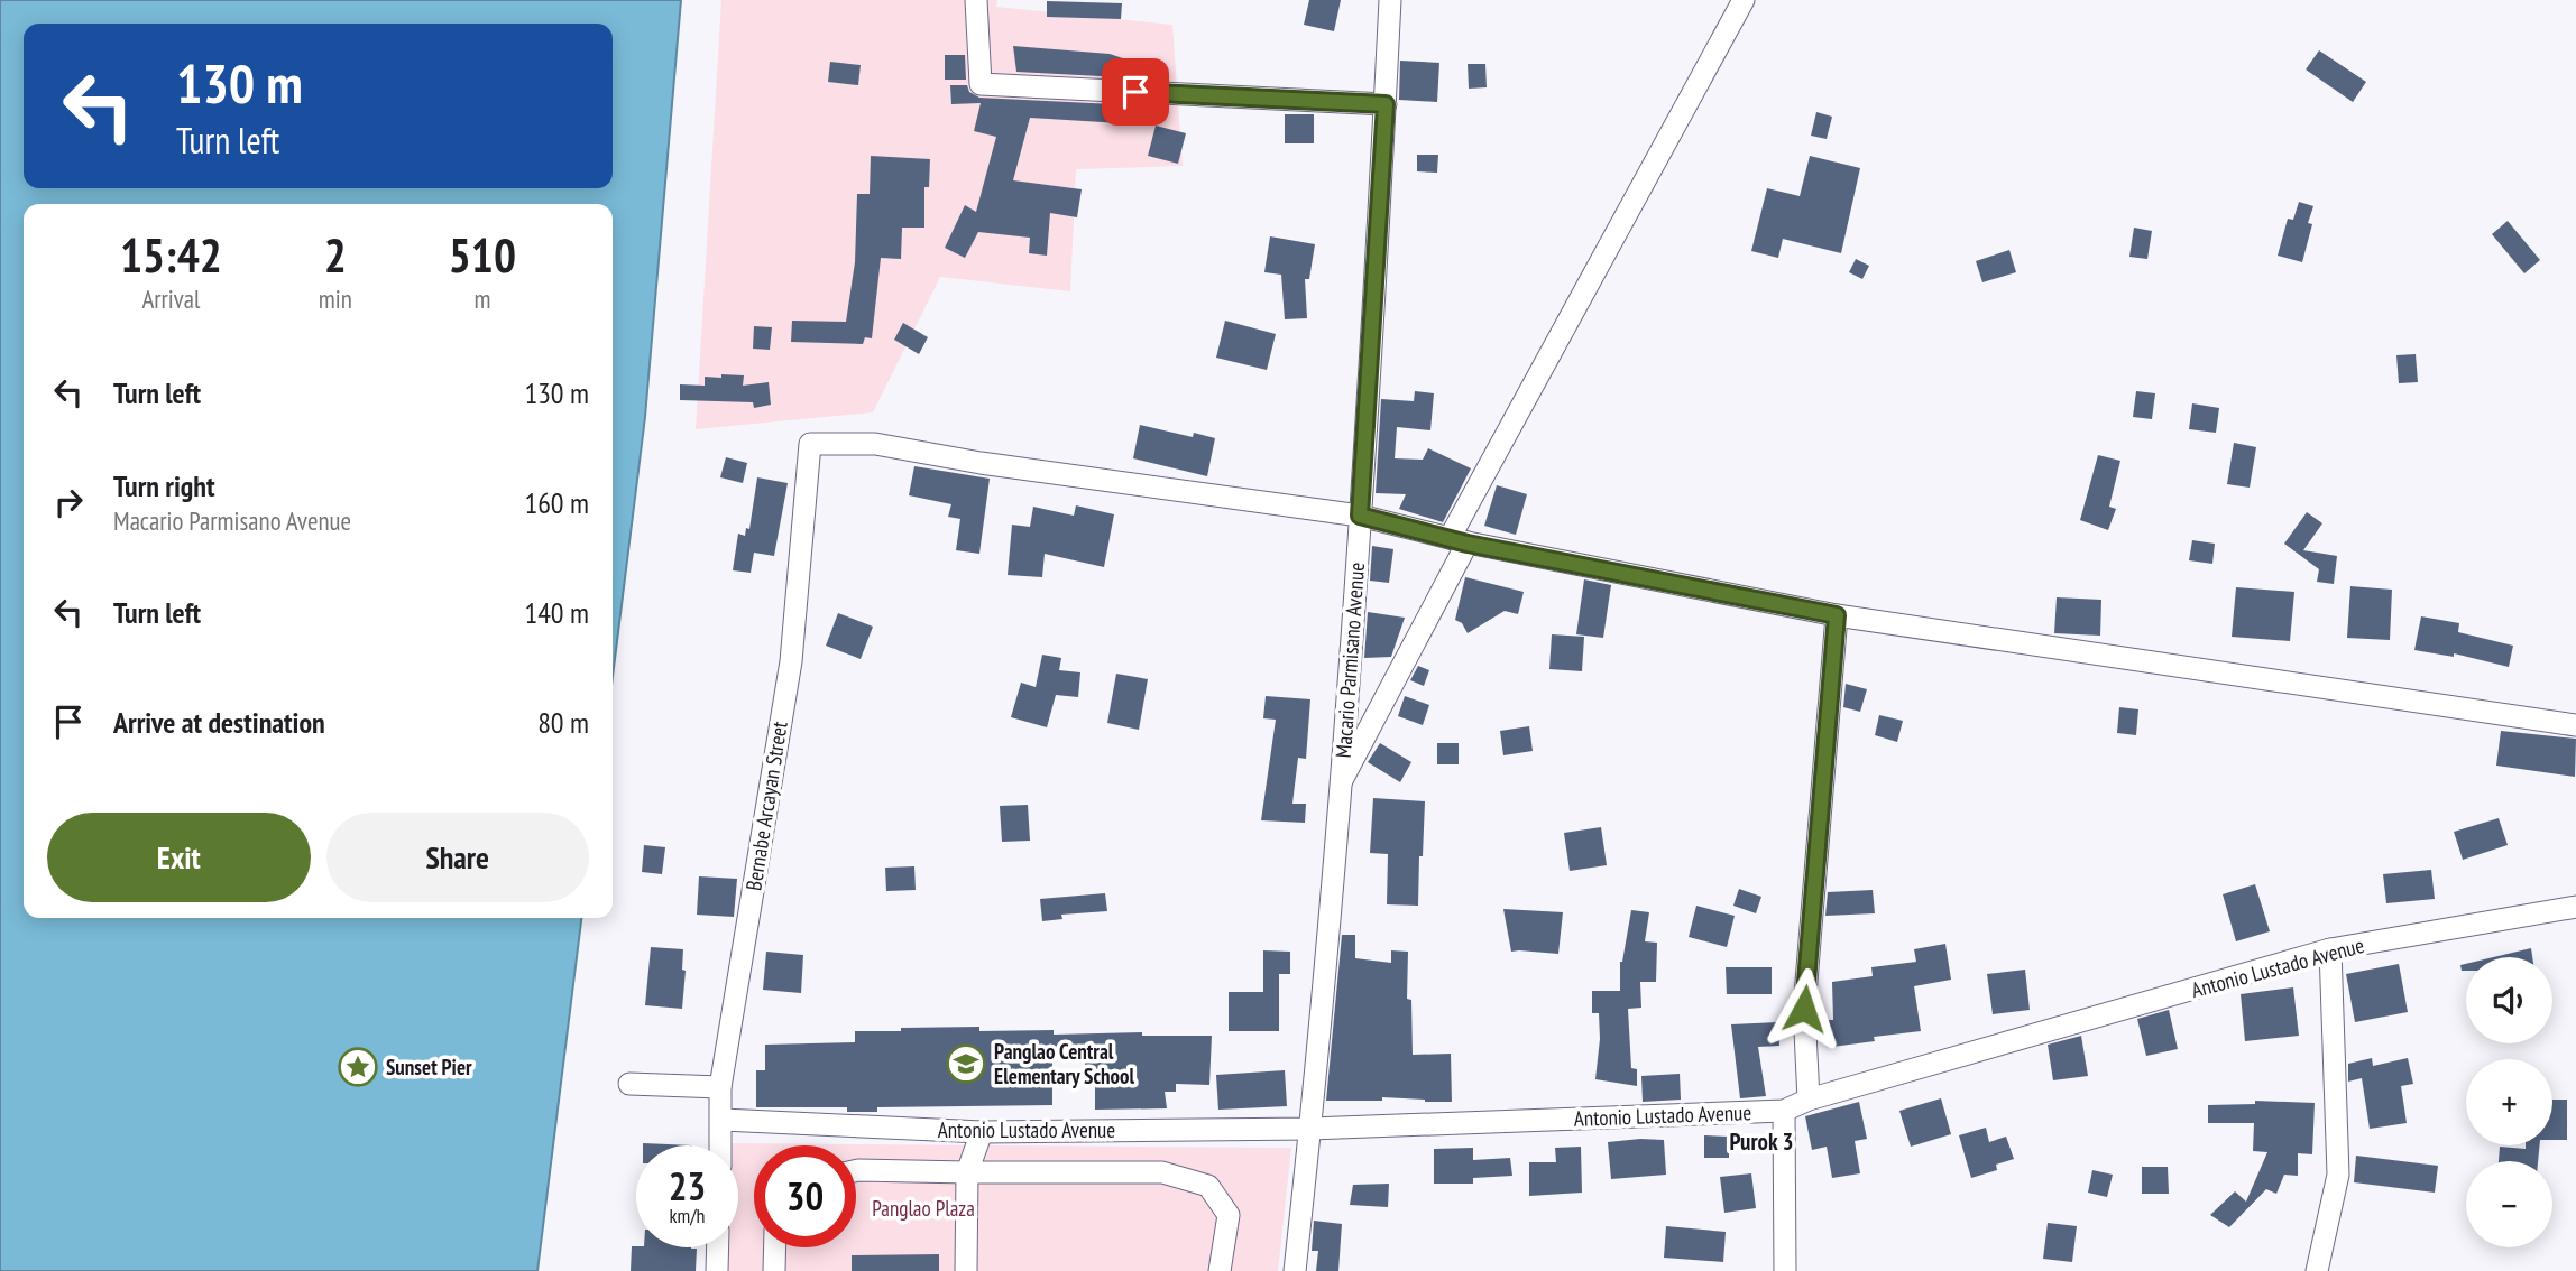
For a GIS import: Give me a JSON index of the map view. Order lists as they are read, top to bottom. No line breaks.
{"streets":{"street":["Macario Parmisano Avenue","Bernabe Arcayan Street","Antonio Lustado Avenue"]},"crossings":[["Macario Parmisano Avenue","Bernabe Arcayan Street"],["Macario Parmisano Avenue","Antonio Lustado Avenue"],["Bernabe Arcayan Street","Antonio Lustado Avenue"]],"districts":["Purok 3"],"parks":["Panglao Plaza"],"places":{"school or university":["Panglao Central Elementary School"],"place":["Sunset Pier"]},"page":{"turn":["130 m","Turn left"],"eta":["15:42","Arrival","2","min","510","m"],"list":[{"name":"Turn left","value":"130 m"},{"name":"Turn right","note":"Macario Parmisano Avenue","value":"160 m"},{"name":"Turn left","value":"140 m"},{"name":"Arrive at destination","value":"80 m"}],"buttons":["Exit","Share"],"map_buttons":["+","−"],"speed":"23 km/h","limit":"30"}}
